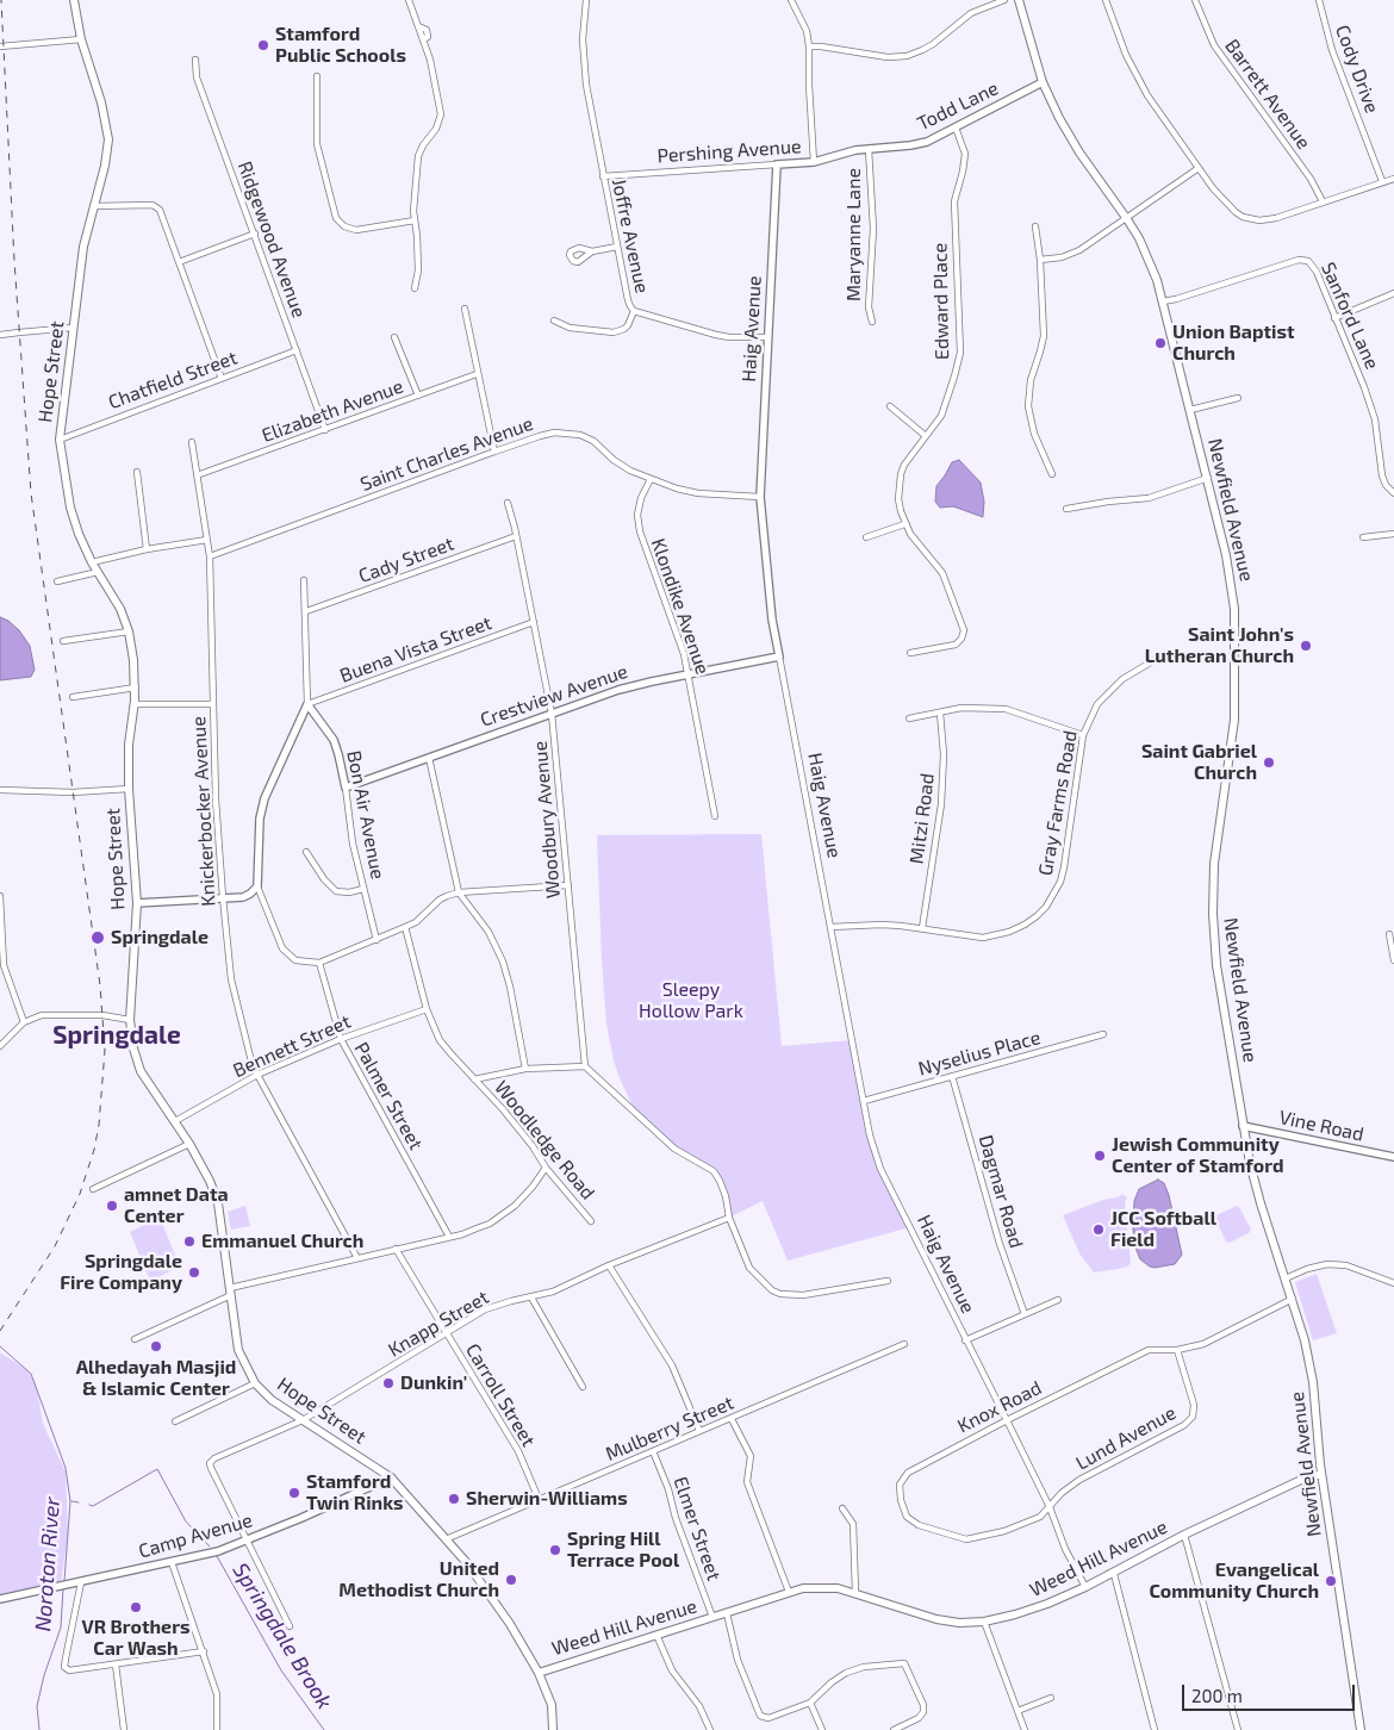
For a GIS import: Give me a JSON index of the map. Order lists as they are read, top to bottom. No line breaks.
{"streets":{"main road":["Hope Street","Newfield Avenue","Weed Hill Avenue"],"street":["Cody Drive","Barrett Avenue","Todd Lane","Pershing Avenue","Maryanne Lane","Joffre Avenue","Ridgewood Avenue","Edward Place","Sanford Lane","Haig Avenue","Chatfield Street","Elizabeth Avenue","Saint Charles Avenue","Cady Street","Klondike Avenue","Buena Vista Street","Crestview Avenue","Gray Farms Road","Knickerbocker Avenue","Bon Air Avenue","Mitzi Road","Woodbury Avenue","Bennett Street","Nyselius Place","Palmer Street","Vine Road","Woodledge Road","Dagmar Road","Knapp Street","Carroll Street","Knox Road","Mulberry Street","Lund Avenue","Elmer Street","Camp Avenue"]},"crossings":[["Todd Lane","Pershing Avenue"],["Todd Lane","Maryanne Lane"],["Todd Lane","Edward Place"],["Todd Lane","Newfield Avenue"],["Pershing Avenue","Joffre Avenue"],["Pershing Avenue","Haig Avenue"],["Joffre Avenue","Haig Avenue"],["Ridgewood Avenue","Chatfield Street"],["Ridgewood Avenue","Elizabeth Avenue"],["Sanford Lane","Newfield Avenue"],["Haig Avenue","Saint Charles Avenue"],["Haig Avenue","Crestview Avenue"],["Haig Avenue","Gray Farms Road"],["Haig Avenue","Nyselius Place"],["Haig Avenue","Knox Road"],["Haig Avenue","Lund Avenue"],["Haig Avenue","Weed Hill Avenue"],["Hope Street","Chatfield Street"],["Hope Street","Bennett Street"],["Hope Street","Knapp Street"],["Hope Street","Mulberry Street"],["Hope Street","Camp Avenue"],["Hope Street","Weed Hill Avenue"],["Elizabeth Avenue","Knickerbocker Avenue"],["Saint Charles Avenue","Klondike Avenue"],["Saint Charles Avenue","Knickerbocker Avenue"],["Newfield Avenue","Gray Farms Road"],["Newfield Avenue","Vine Road"],["Newfield Avenue","Knox Road"],["Newfield Avenue","Weed Hill Avenue"],["Cady Street","Woodbury Avenue"],["Klondike Avenue","Crestview Avenue"],["Buena Vista Street","Bon Air Avenue"],["Buena Vista Street","Woodbury Avenue"],["Crestview Avenue","Bon Air Avenue"],["Crestview Avenue","Woodbury Avenue"],["Gray Farms Road","Mitzi Road"],["Knickerbocker Avenue","Bennett Street"],["Bennett Street","Palmer Street"],["Bennett Street","Woodledge Road"],["Nyselius Place","Dagmar Road"],["Knapp Street","Carroll Street"],["Knapp Street","Camp Avenue"],["Carroll Street","Mulberry Street"],["Knox Road","Lund Avenue"],["Mulberry Street","Elmer Street"],["Elmer Street","Weed Hill Avenue"]],"districts":["Springdale"],"water":["Noroton River","Springdale Brook"],"parks":["Sleepy Hollow Park"],"places":["Stamford Public Schools","Union Baptist Church","Saint John's Lutheran Church","Saint Gabriel Church","Springdale","Jewish Community Center of Stamford","amnet Data Center","JCC Softball Field","Emmanuel Church","Springdale Fire Company","Alhedayah Masjid & Islamic Center","Dunkin'","Stamford Twin Rinks","Sherwin-Williams","Spring Hill Terrace Pool","United Methodist Church","Evangelical Community Church","VR Brothers Car Wash"],"scale_bar":"200 m"}
